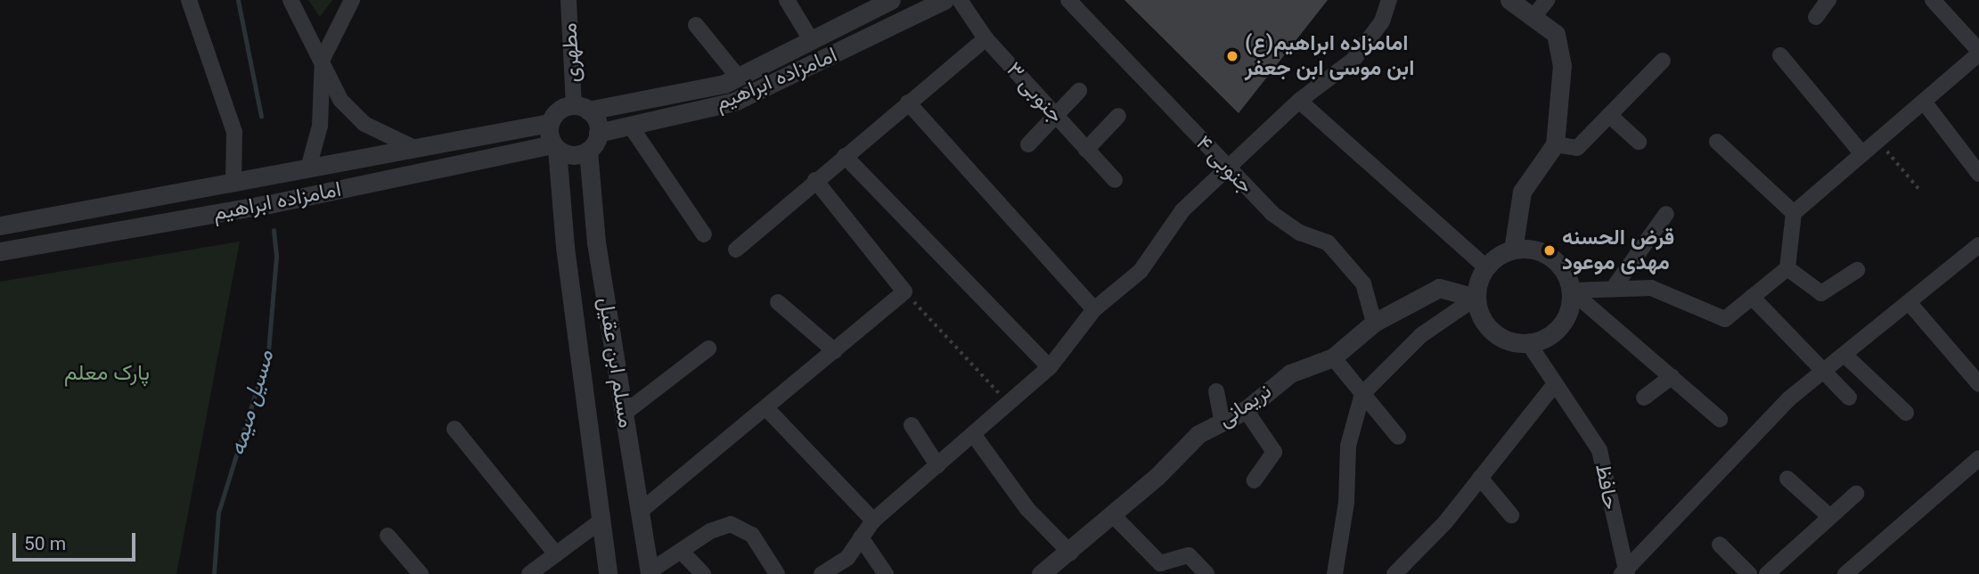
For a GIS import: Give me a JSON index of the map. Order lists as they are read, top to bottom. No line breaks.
{"streets":{"street":["مطهری","امامزاده ابراهیم","۳ جنوبی","۴ جنوبی","مسلم ابن عقیل","نریمانی","حافظ"]},"crossings":[["مطهری","امامزاده ابراهیم"],["مطهری","مسلم ابن عقیل"],["امامزاده ابراهیم","مسلم ابن عقیل"],["۴ جنوبی","نریمانی"],["نریمانی","حافظ"]],"water":["مسیل میمه"],"parks":["پارک معلم"],"places":["(ع)امامزاده ابراهیم ابن موسی ابن جعفر","قرض الحسنه مهدی موعود"],"scale_bar":"50 m"}
